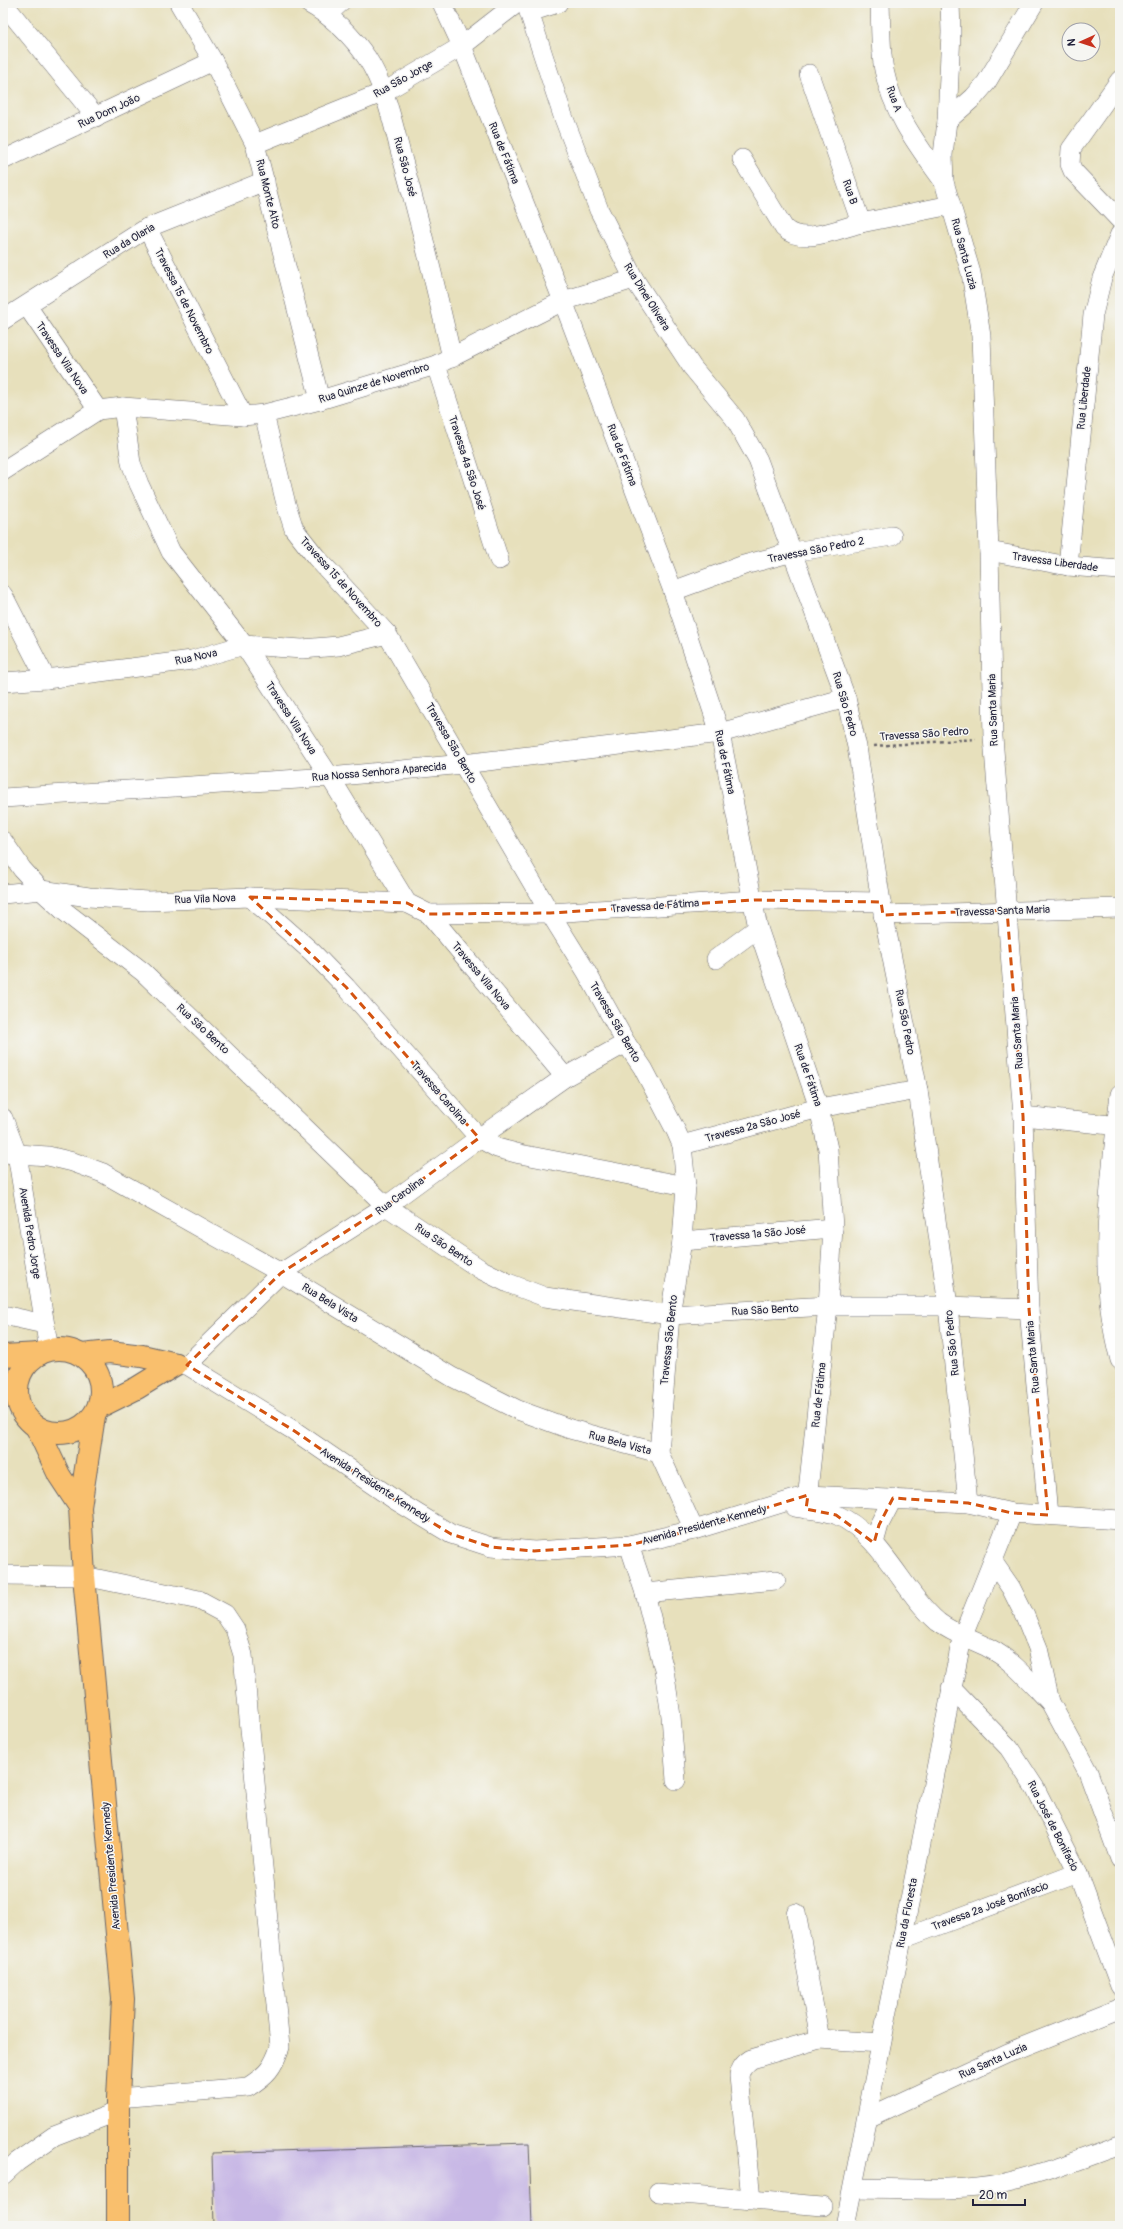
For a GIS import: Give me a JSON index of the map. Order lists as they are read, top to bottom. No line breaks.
{"streets":{"main road":["Avenida Presidente Kennedy"],"street":["Rua São Jorge","Rua A","Rua Dom João","Rua de Fátima","Rua São José","Rua B","Rua Monte Alto","Rua da Olaria","Rua Santa Luzia","Rua Dinei Oliveira","Travessa 15 de Novembro","Travessa Vila Nova","Rua Quinze de Novembro","Rua Liberdade","Travessa 4ª São José","Travessa São Pedro 2","Travessa Liberdade","Rua Nova","Rua São Pedro","Rua Santa Maria","Travessa São Bento","Rua Nossa Senhora Aparecida","Rua Vila Nova","Travessa de Fátima","Travessa Santa Maria","Rua São Bento","Travessa Carolina","Travessa 2ª São José","Rua Carolina","Avenida Pedro Jorge","Travessa 1ª São José","Rua Bela Vista","Rua José de Bonifacio","Travessa 2ª José Bonifacio","Rua da Floresta"],"path":["Travessa São Pedro"]},"crossings":[["Rua São Jorge","Rua de Fátima"],["Rua São Jorge","Rua São José"],["Rua São Jorge","Rua Monte Alto"],["Rua São Jorge","Rua Dinei Oliveira"],["Rua A","Rua Santa Luzia"],["Rua Dom João","Rua Monte Alto"],["Rua de Fátima","Rua Quinze de Novembro"],["Rua de Fátima","Travessa São Pedro 2"],["Rua de Fátima","Rua Nossa Senhora Aparecida"],["Rua de Fátima","Travessa de Fátima"],["Rua de Fátima","Rua São Bento"],["Rua de Fátima","Travessa 2ª São José"],["Rua de Fátima","Travessa 1ª São José"],["Rua de Fátima","Avenida Presidente Kennedy"],["Rua São José","Rua Quinze de Novembro"],["Rua São José","Travessa 4ª São José"],["Rua Monte Alto","Rua da Olaria"],["Rua Monte Alto","Rua Quinze de Novembro"],["Rua da Olaria","Travessa 15 de Novembro"],["Rua da Olaria","Travessa Vila Nova"],["Rua Santa Luzia","Travessa Liberdade"],["Rua Santa Luzia","Rua Santa Maria"],["Rua Santa Luzia","Rua da Floresta"],["Rua Dinei Oliveira","Rua Quinze de Novembro"],["Rua Dinei Oliveira","Travessa São Pedro 2"],["Rua Dinei Oliveira","Rua São Pedro"],["Travessa 15 de Novembro","Rua Quinze de Novembro"],["Travessa 15 de Novembro","Rua Nova"],["Travessa 15 de Novembro","Travessa São Bento"],["Travessa Vila Nova","Rua Quinze de Novembro"],["Travessa Vila Nova","Rua Nova"],["Travessa Vila Nova","Rua Nossa Senhora Aparecida"],["Travessa Vila Nova","Rua Vila Nova"],["Travessa Vila Nova","Travessa de Fátima"],["Travessa Vila Nova","Rua Carolina"],["Rua Quinze de Novembro","Travessa 4ª São José"],["Rua Liberdade","Travessa Liberdade"],["Travessa São Pedro 2","Rua São Pedro"],["Travessa Liberdade","Rua Santa Maria"],["Rua Nova","Travessa São Bento"],["Rua São Pedro","Travessa São Pedro"],["Rua São Pedro","Rua Nossa Senhora Aparecida"],["Rua São Pedro","Travessa de Fátima"],["Rua São Pedro","Travessa Santa Maria"],["Rua São Pedro","Rua São Bento"],["Rua São Pedro","Travessa 2ª São José"],["Rua Santa Maria","Travessa São Pedro"],["Rua Santa Maria","Travessa Santa Maria"],["Rua Santa Maria","Rua São Bento"],["Travessa São Bento","Rua Nossa Senhora Aparecida"],["Travessa São Bento","Travessa de Fátima"],["Travessa São Bento","Rua São Bento"],["Travessa São Bento","Travessa Carolina"],["Travessa São Bento","Travessa 2ª São José"],["Travessa São Bento","Rua Carolina"],["Travessa São Bento","Travessa 1ª São José"],["Travessa São Bento","Rua Bela Vista"],["Rua Vila Nova","Rua São Bento"],["Rua Vila Nova","Travessa Carolina"],["Travessa de Fátima","Travessa Santa Maria"],["Rua São Bento","Rua Carolina"],["Travessa Carolina","Rua Carolina"],["Rua Carolina","Rua Bela Vista"],["Rua Carolina","Avenida Presidente Kennedy"],["Avenida Pedro Jorge","Rua Bela Vista"],["Avenida Pedro Jorge","Avenida Presidente Kennedy"],["Rua José de Bonifacio","Travessa 2ª José Bonifacio"],["Rua José de Bonifacio","Rua da Floresta"],["Travessa 2ª José Bonifacio","Rua da Floresta"]],"scale_bar":"20 m","north":"left"}
